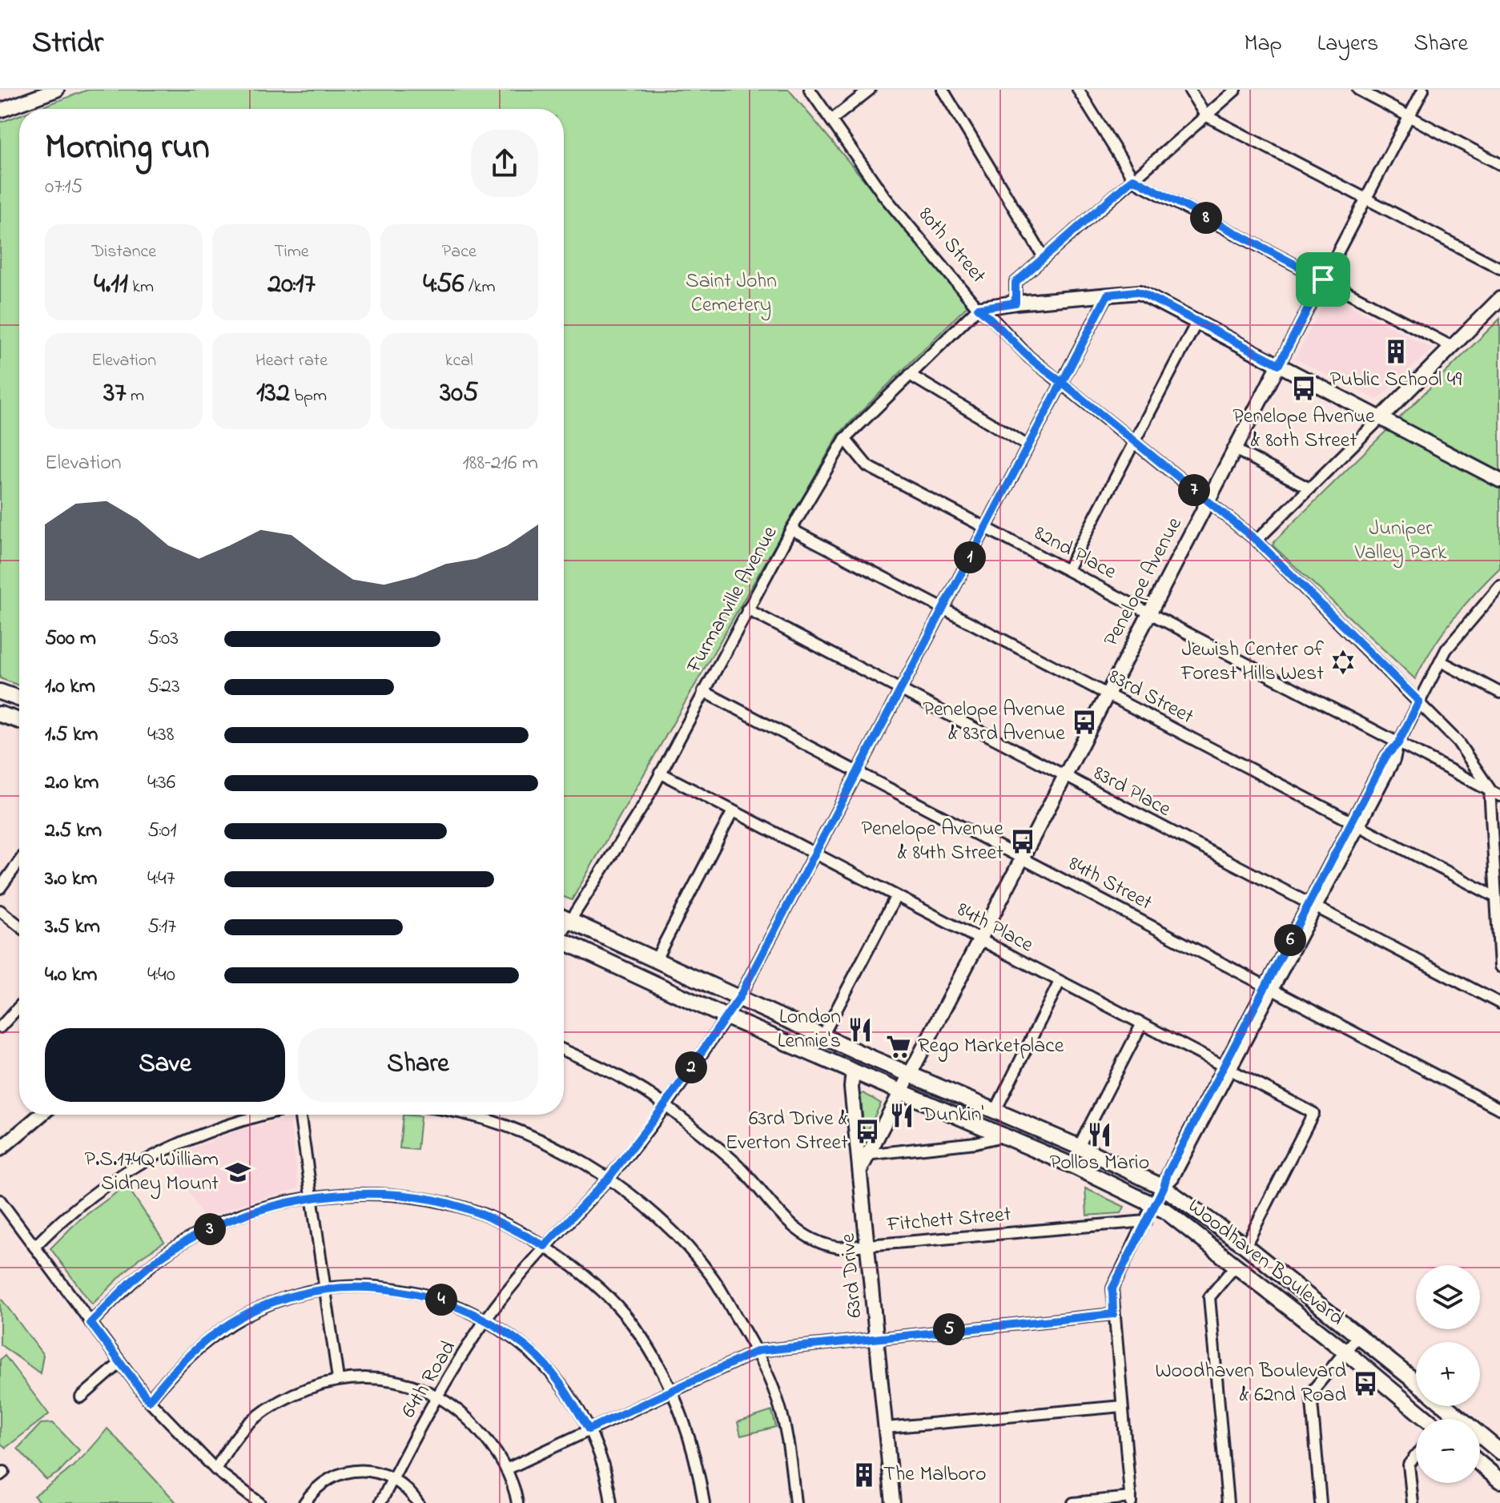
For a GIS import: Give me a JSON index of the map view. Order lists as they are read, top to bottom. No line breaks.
{"streets":{"main road":["Woodhaven Boulevard"],"street":["80th Street","82nd Place","Penelope Avenue","Furmanville Avenue","83rd Street","83rd Place","84th Street","84th Place","Fitchett Street","63rd Drive","64th Road"]},"crossings":[["80th Street","Penelope Avenue"],["80th Street","Furmanville Avenue"],["80th Street","64th Road"],["82nd Place","Penelope Avenue"],["82nd Place","Furmanville Avenue"],["82nd Place","64th Road"],["Penelope Avenue","83rd Street"],["Penelope Avenue","83rd Place"],["Penelope Avenue","84th Street"],["Penelope Avenue","84th Place"],["Penelope Avenue","Woodhaven Boulevard"],["Penelope Avenue","63rd Drive"],["Furmanville Avenue","83rd Street"],["Furmanville Avenue","83rd Place"],["Furmanville Avenue","84th Street"],["Furmanville Avenue","84th Place"],["83rd Street","64th Road"],["83rd Place","64th Road"],["84th Street","64th Road"],["84th Place","Woodhaven Boulevard"],["84th Place","64th Road"],["Fitchett Street","63rd Drive"],["Fitchett Street","64th Road"],["Woodhaven Boulevard","63rd Drive"],["Woodhaven Boulevard","64th Road"]],"parks":["Saint John Cemetery","Juniper Valley Park"],"places":{"building":["Public School 49","The Malboro"],"bus stop":["Penelope Avenue & 80th Street","Penelope Avenue & 83rd Avenue","Penelope Avenue & 84th Street","63rd Drive & Everton Street","Woodhaven Boulevard & 62nd Road"],"synagogue":["Jewish Center of Forest Hills West"],"restaurant":["London Lennie's","Dunkin'","Pollos Mario"],"supermarket":["Rego Marketplace"],"school or university":["P.S.174Q William Sidney Mount"]},"page":{"header":"Stridr","nav":["Map","Layers","Share"],"heading":["Morning run","07:15"],"pins":["8","7","1","6","2","3","4","5"],"stats":[["Distance","4.11 km"],["Time","20:17"],["Pace","4:56 /km"],["Elevation","37 m"],["Heart rate","132 bpm"],["kcal","305"]],"chart":["Elevation","188–216 m"],"list":[{"name":"500 m","note":"5:03"},{"name":"1.0 km","note":"5:23"},{"name":"1.5 km","note":"4:38"},{"name":"2.0 km","note":"4:36"},{"name":"2.5 km","note":"5:01"},{"name":"3.0 km","note":"4:47"},{"name":"3.5 km","note":"5:17"},{"name":"4.0 km","note":"4:40"}],"buttons":["Save","Share"],"map_buttons":["+","−"]}}
